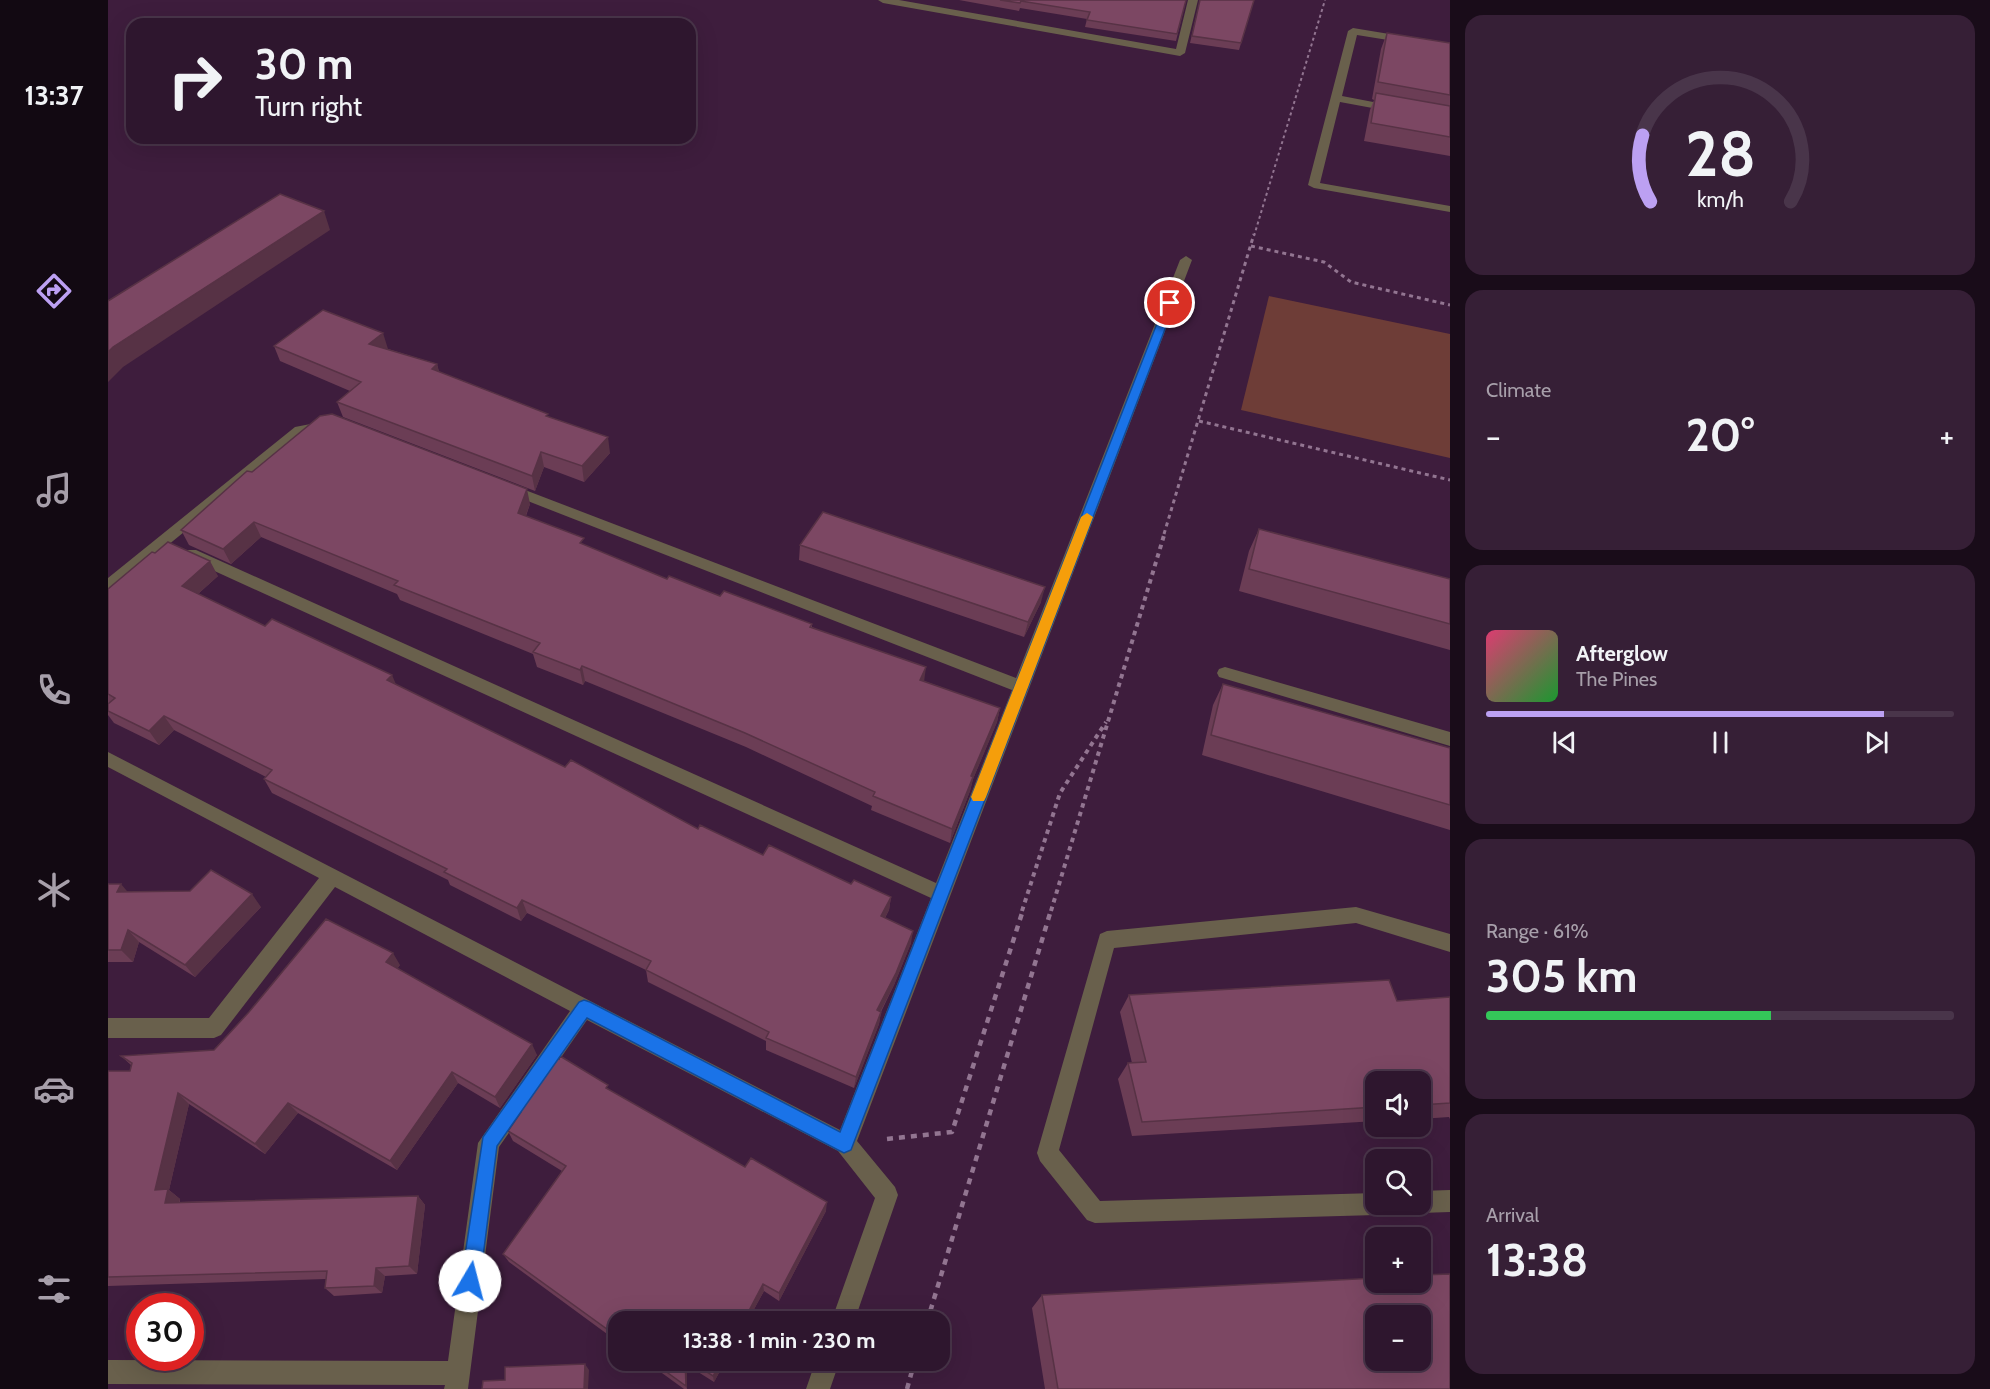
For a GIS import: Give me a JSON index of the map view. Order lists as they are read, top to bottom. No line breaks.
{"page":{"tabs":"13:37","turn":["30 m","Turn right"],"tile":["Climate",["Range · 61%","305 km"],["Arrival","13:38"]],"heat":["−","20°","+"],"song":["Afterglow","The Pines"],"map_buttons":["+","−"],"limit":"30","trip":"13:38 · 1 min · 230 m","gauge":["28","km/h"]}}
